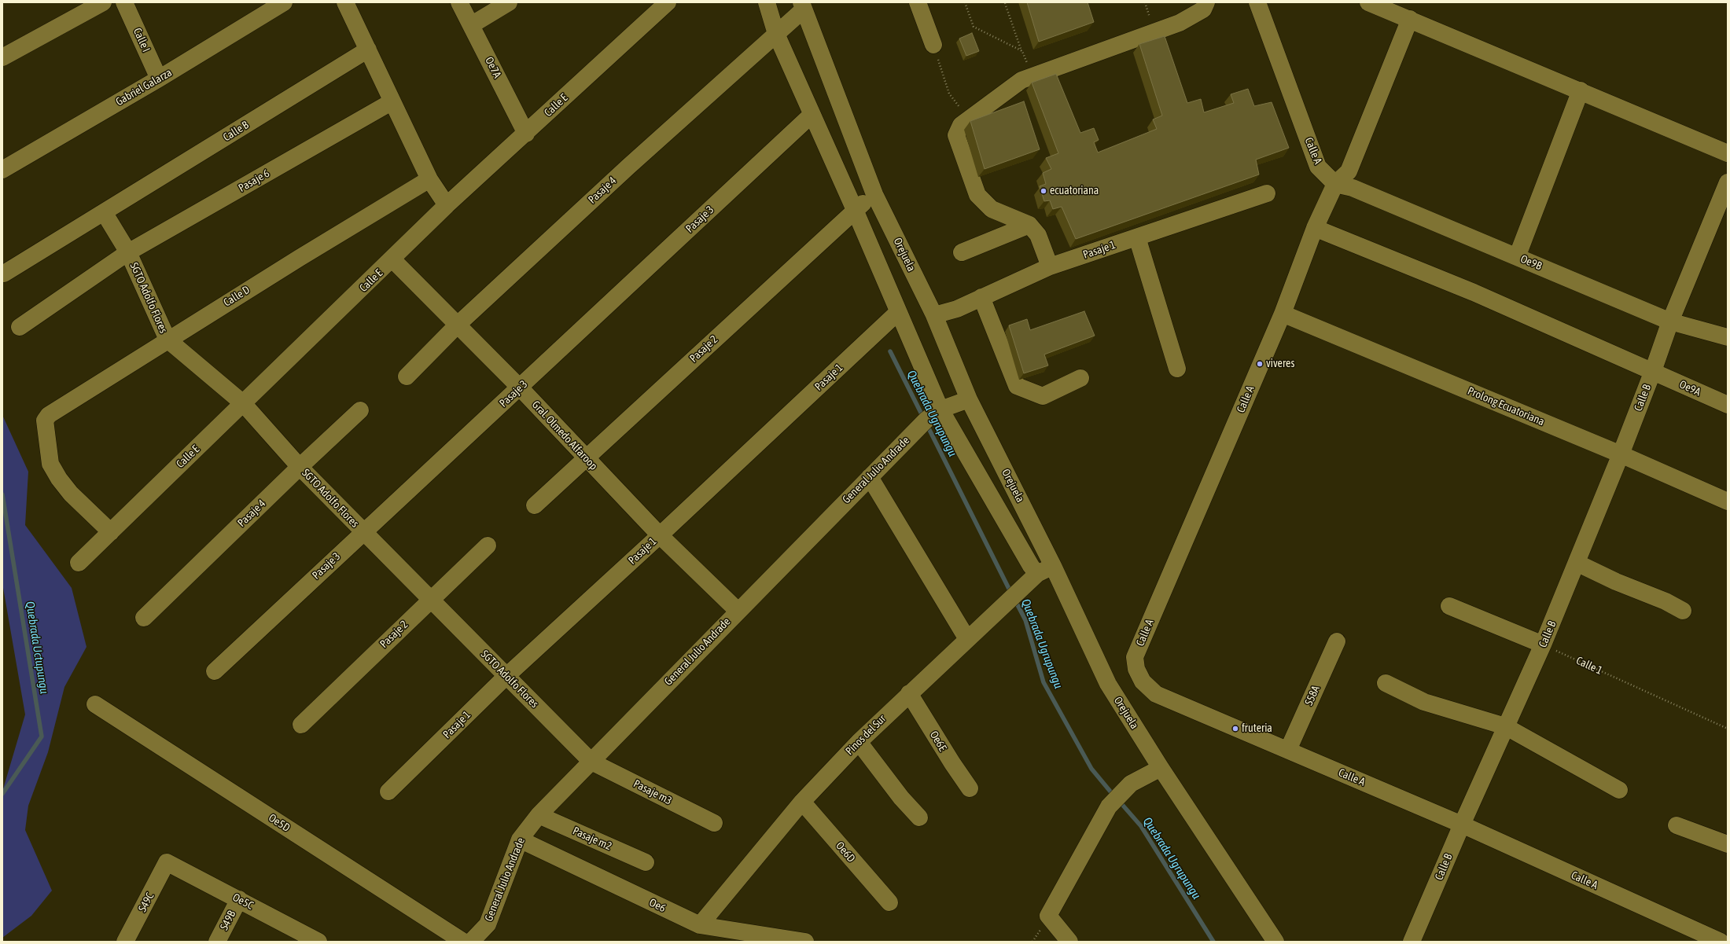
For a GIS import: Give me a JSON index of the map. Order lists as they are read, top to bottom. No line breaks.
{"streets":{"street":["Calle I","Oe7A","Gabriel Galarza","Calle E","Calle B","Calle A","Pasaje 6","Pasaje 4","Pasaje 3","Pasaje 1","Orejuela","Oe9B","Calle D","SGTO Adolfo Flores","Pasaje 2","Oe9A","Prolong Ecuatoriana","Gral. Olmedo Alfaroop","General Julio Andrade","S58A","Pinos del Sur","Oe6E","Pasaje m3","Oe5D","Pasaje m2","Oe6D","Oe5C","S49C","Oe6","S49B"],"path":["Calle 1"]},"crossings":[["Calle I","Gabriel Galarza"],["Oe7A","Calle E"],["Calle E","Calle D"],["Calle E","SGTO Adolfo Flores"],["Calle E","Gral. Olmedo Alfaroop"],["Calle B","Calle A"],["Calle B","Oe9B"],["Calle B","SGTO Adolfo Flores"],["Calle B","Oe9A"],["Calle B","Prolong Ecuatoriana"],["Calle B","Calle 1"],["Calle A","Oe9B"],["Calle A","Oe9A"],["Calle A","Prolong Ecuatoriana"],["Calle A","S58A"],["Pasaje 6","SGTO Adolfo Flores"],["Pasaje 4","Orejuela"],["Pasaje 4","SGTO Adolfo Flores"],["Pasaje 4","Gral. Olmedo Alfaroop"],["Pasaje 3","SGTO Adolfo Flores"],["Pasaje 3","Gral. Olmedo Alfaroop"],["Pasaje 1","Orejuela"],["Pasaje 1","SGTO Adolfo Flores"],["Pasaje 1","Gral. Olmedo Alfaroop"],["Orejuela","Pasaje 2"],["Orejuela","General Julio Andrade"],["Orejuela","Pinos del Sur"],["Calle D","SGTO Adolfo Flores"],["SGTO Adolfo Flores","Pasaje 2"],["SGTO Adolfo Flores","General Julio Andrade"],["SGTO Adolfo Flores","Pasaje m3"],["Pasaje 2","Gral. Olmedo Alfaroop"],["Gral. Olmedo Alfaroop","General Julio Andrade"],["General Julio Andrade","Pasaje m3"],["General Julio Andrade","Pasaje m2"],["General Julio Andrade","Oe6"],["Pinos del Sur","Oe6E"],["Pinos del Sur","Oe6D"],["Pinos del Sur","Oe6"],["Oe5C","S49C"],["Oe5C","S49B"]],"water":["Quebrada Ugrupungu","Quebrada Uctupungu"],"places":["ecuatoriana","viveres","fruteria"]}
